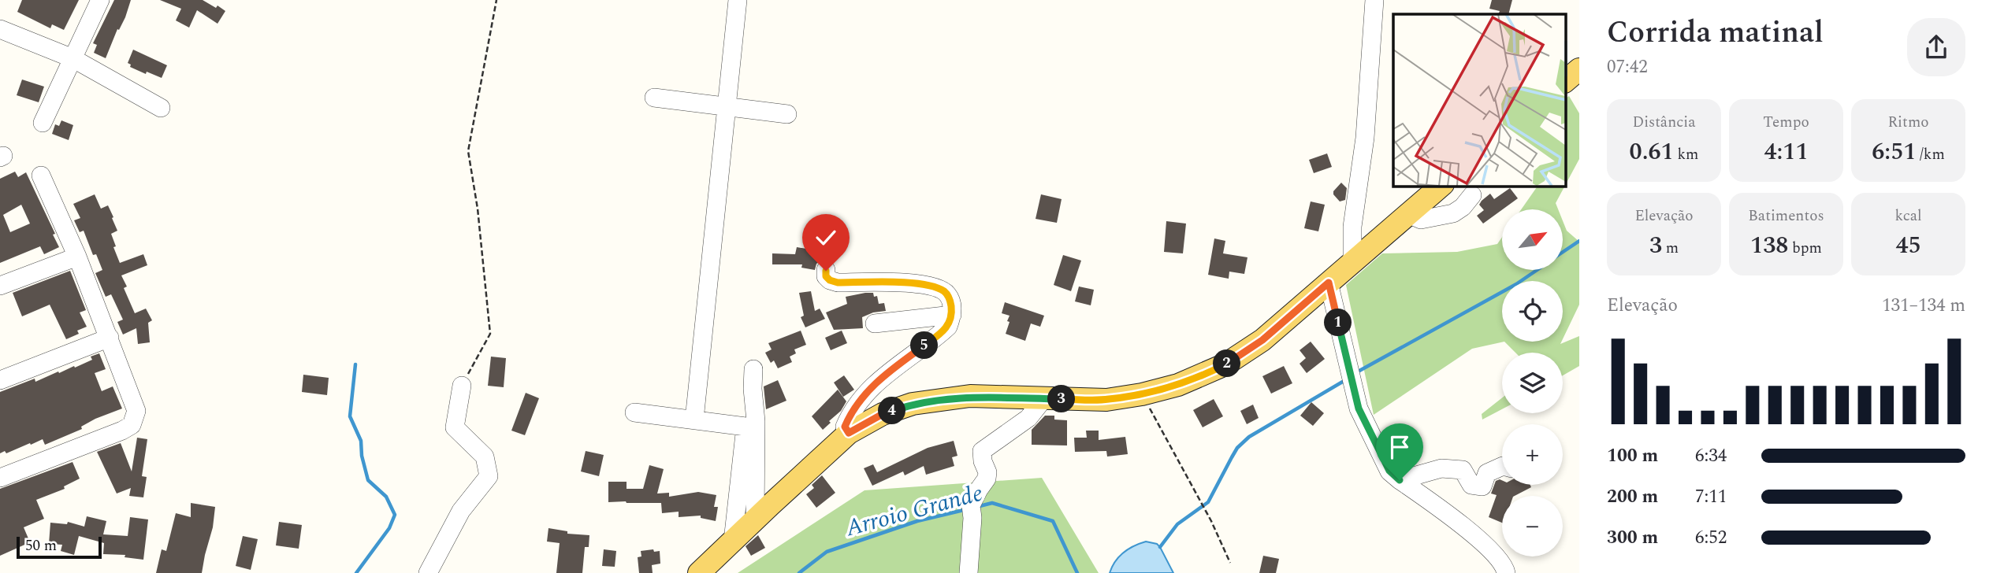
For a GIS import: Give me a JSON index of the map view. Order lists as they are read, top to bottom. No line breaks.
{"water":["Arroio Grande"],"scale_bar":"50 m","north":"top right","page":{"heading":["Corrida matinal","07:42"],"stats":[["Distância","0.61 km"],["Tempo","4:11"],["Ritmo","6:51 /km"],["Elevação","3 m"],["Batimentos","138 bpm"],["kcal","45"]],"map_buttons":["+","−"],"chart":["Elevação","131–134 m"],"pins":["1","5","2","3","4"],"list":[{"name":"100 m","note":"6:34"},{"name":"200 m","note":"7:11"},{"name":"300 m","note":"6:52"}],"scale":"50 m"}}
